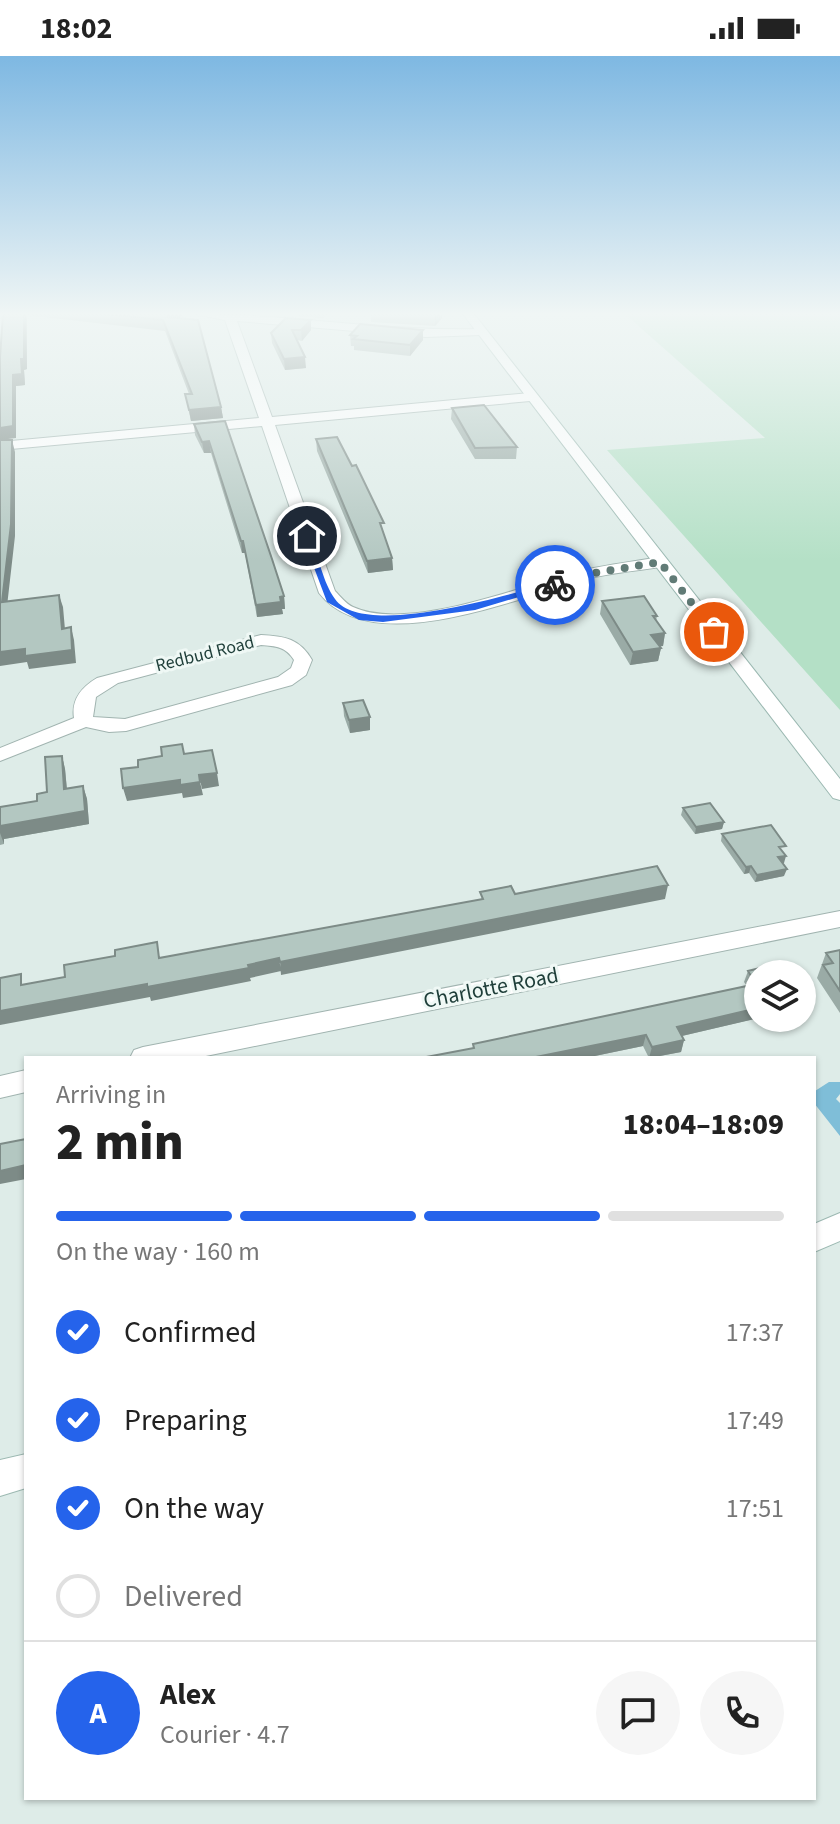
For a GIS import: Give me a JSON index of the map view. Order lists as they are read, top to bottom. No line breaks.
{"streets":{"street":["Redbud Road","Charlotte Road"]},"page":{"status":"18:02","heading":["2 min","Arriving in","18:04–18:09"],"panel":["Alex","Courier · 4.7"],"bar":"On the way · 160 m","list":[["Confirmed","17:37"],["Preparing","17:49"],["On the way","17:51"],"Delivered"],"round":"A"}}
